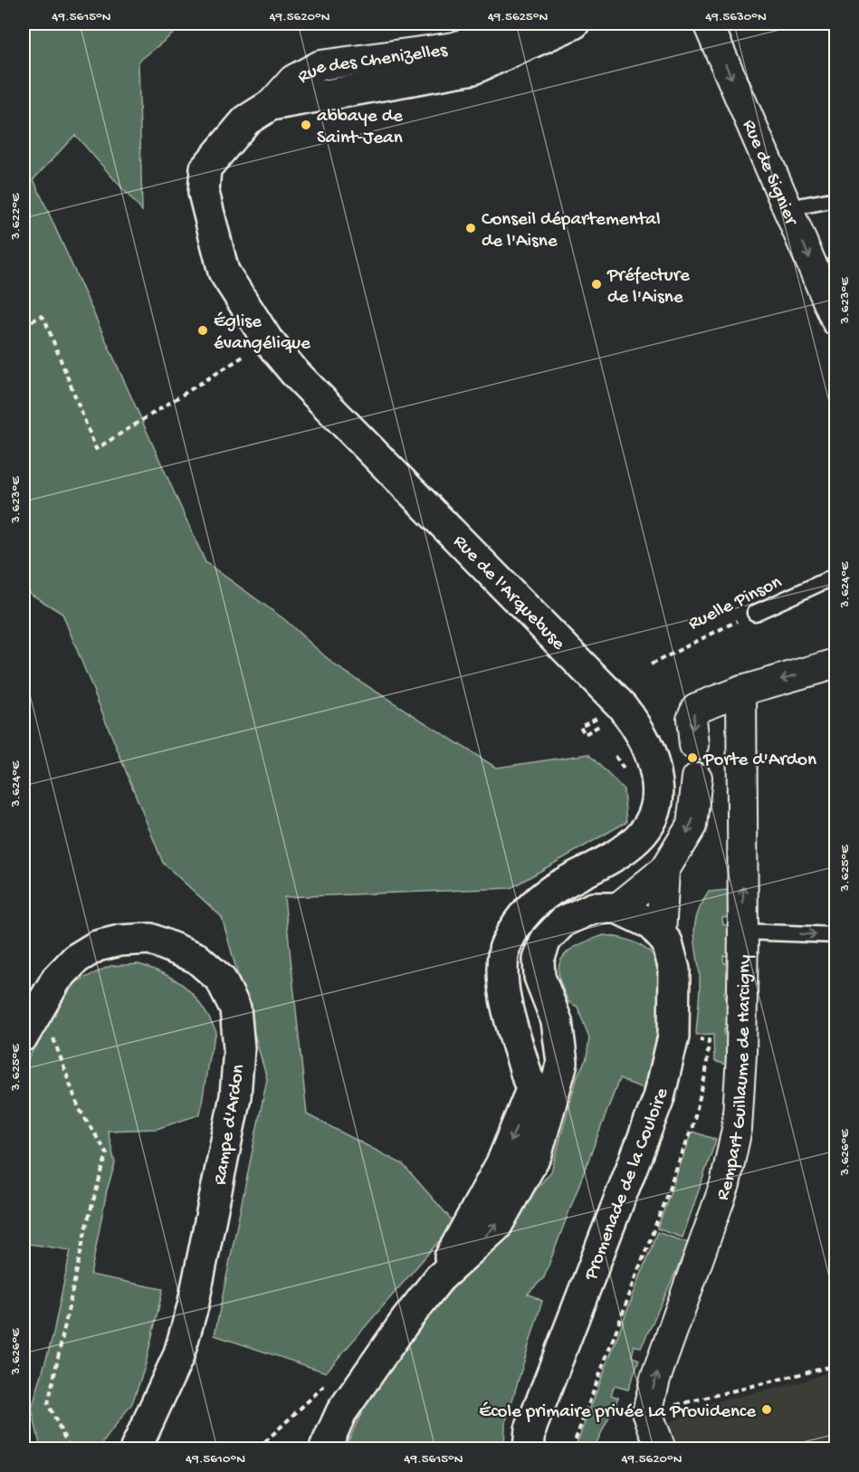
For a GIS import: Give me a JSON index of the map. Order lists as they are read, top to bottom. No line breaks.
{"streets":{"street":["Rue des Chenizelles","Rue de Signier","Rue de l'Arquebuse","Rempart Guillaume de Harcigny","Rampe d'Ardon","Promenade de la Couloire"],"lane":["Ruelle Pinson"]},"crossings":[["Rue des Chenizelles","Rue de l'Arquebuse"],["Rue de l'Arquebuse","Promenade de la Couloire"]],"one_way":["Rue de Signier"],"places":["abbaye de Saint-Jean","Conseil départemental de l'Aisne","Préfecture de l'Aisne","Église évangélique","Porte d'Ardon","École primaire privée La Providence"],"coordinates":["49.5615°N","49.5620°N","49.5625°N","49.5630°N","3.622°E","3.623°E","3.624°E","3.625°E","3.626°E","49.5610°N"]}
